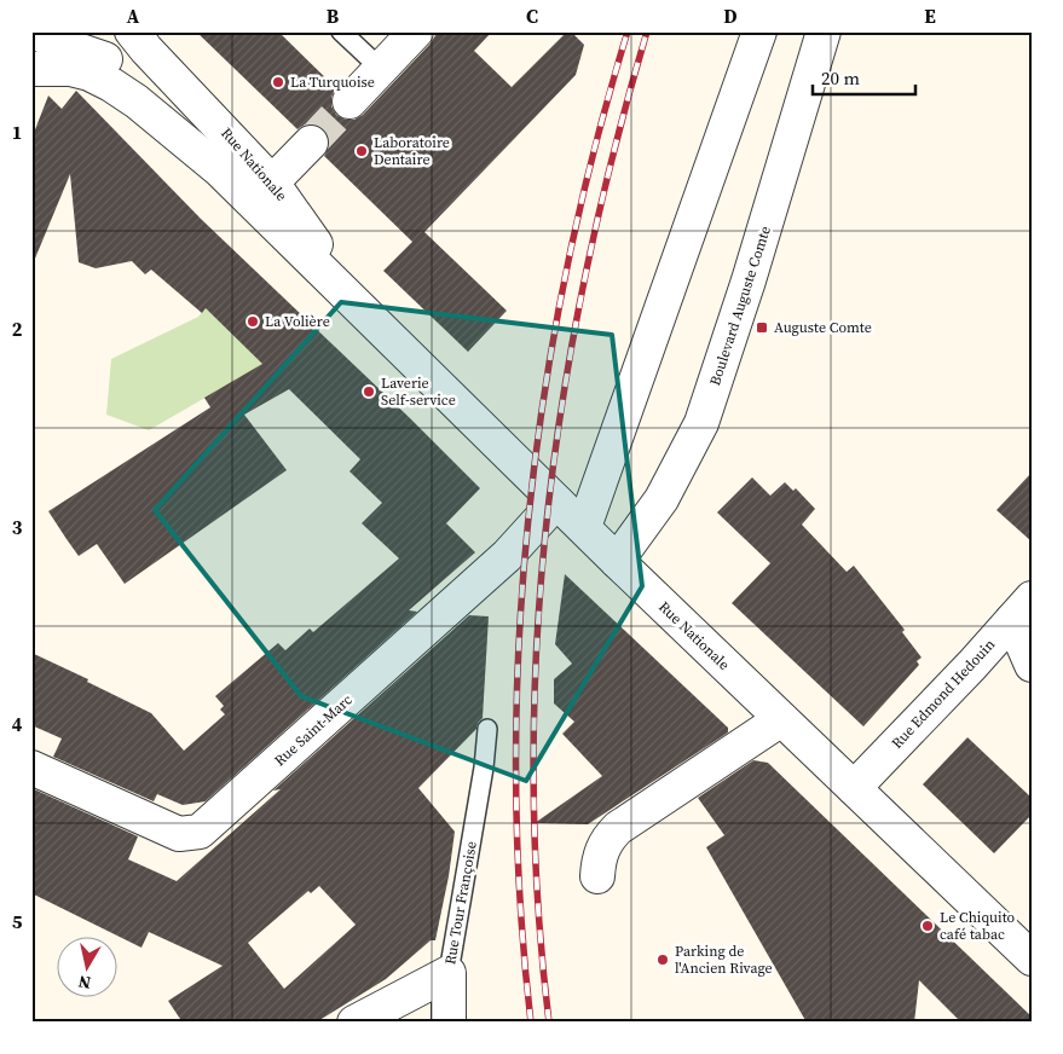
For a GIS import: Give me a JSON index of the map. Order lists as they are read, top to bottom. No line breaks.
{"streets":{"street":["Rue Nationale","Boulevard Auguste Comte","Rue Edmond Hedouin","Rue Saint-Marc","Rue Tour Françoise"]},"crossings":[["Rue Nationale","Boulevard Auguste Comte"],["Rue Nationale","Rue Edmond Hedouin"],["Rue Nationale","Rue Saint-Marc"]],"places":{"other":["La Turquoise","Laboratoire Dentaire","La Volière","Laverie Self-service","Le Chiquito café tabac","Parking de l'Ancien Rivage"],"transit":["Auguste Comte"]},"scale_bar":"20 m","north":"bottom","grid":{"columns":["A","B","C","D","E"],"rows":["1","2","3","4","5"]}}
